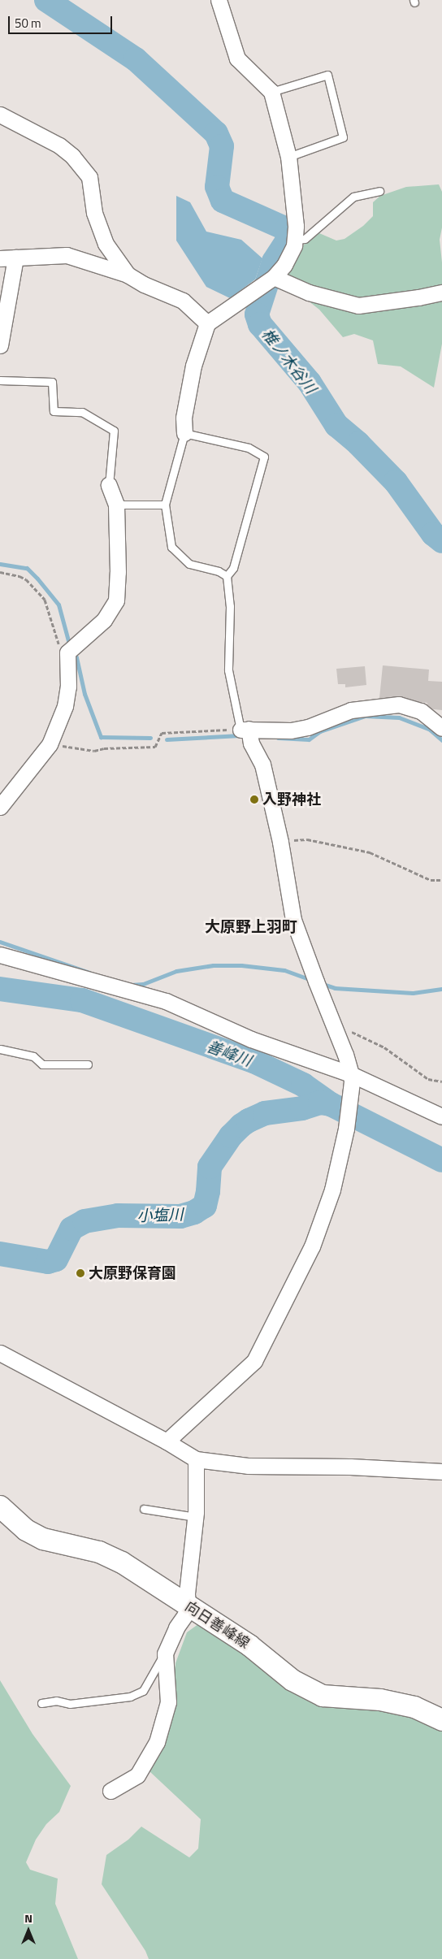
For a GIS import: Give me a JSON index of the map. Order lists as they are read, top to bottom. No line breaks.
{"streets":{"main road":["向日善峰線"]},"districts":["大原野上羽町"],"water":["椎ノ木谷川","善峰川","小塩川"],"places":["入野神社","大原野保育園"],"scale_bar":"50 m","north":"top"}
